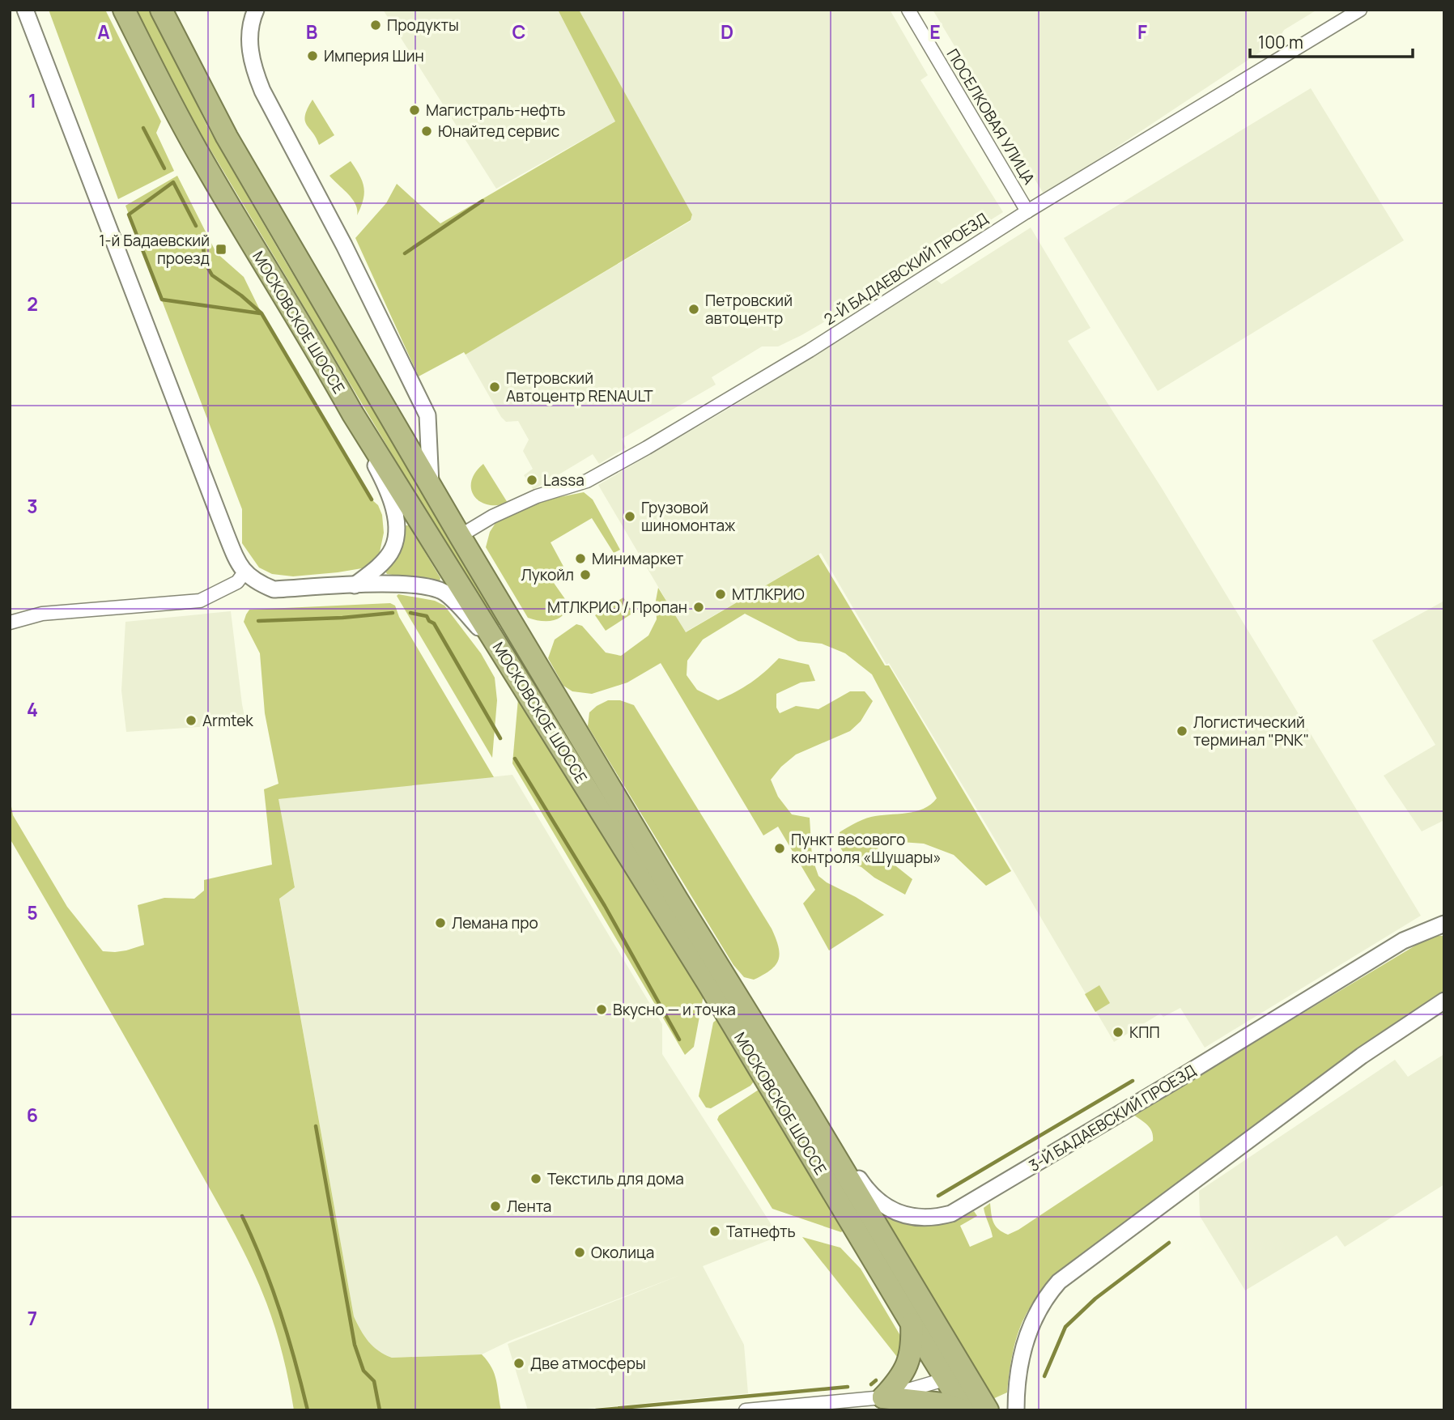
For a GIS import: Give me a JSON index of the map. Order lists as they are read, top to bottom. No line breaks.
{"streets":{"highway":["МОСКОВСКОЕ ШОССЕ"],"street":["ПОСЕЛКОВАЯ УЛИЦА","2-Й БАДАЕВСКИЙ ПРОЕЗД","3-Й БАДАЕВСКИЙ ПРОЕЗД"]},"crossings":[["ПОСЕЛКОВАЯ УЛИЦА","2-Й БАДАЕВСКИЙ ПРОЕЗД"],["2-Й БАДАЕВСКИЙ ПРОЕЗД","МОСКОВСКОЕ ШОССЕ"],["МОСКОВСКОЕ ШОССЕ","3-Й БАДАЕВСКИЙ ПРОЕЗД"]],"places":{"other":["Продукты","Империя Шин","Магистраль-нефть","Юнайтед сервис","Петровский автоцентр","Петровский Автоцентр RENAULT","Lassa","Грузовой шиномонтаж","Минимаркет","Лукойл","МТЛКРИО","МТЛКРИО / Пропан","Armtek","Логистический терминал \"PNK\"","Пункт весового контроля «Шушары»","Лемана про","Вкусно — и точка","КПП","Текстиль для дома","Лента","Татнефть","Околица","Две атмосферы"],"transit":["1-й Бадаевский проезд"]},"scale_bar":"100 m","grid":{"columns":["A","B","C","D","E","F"],"rows":["1","2","3","4","5","6","7"]}}
